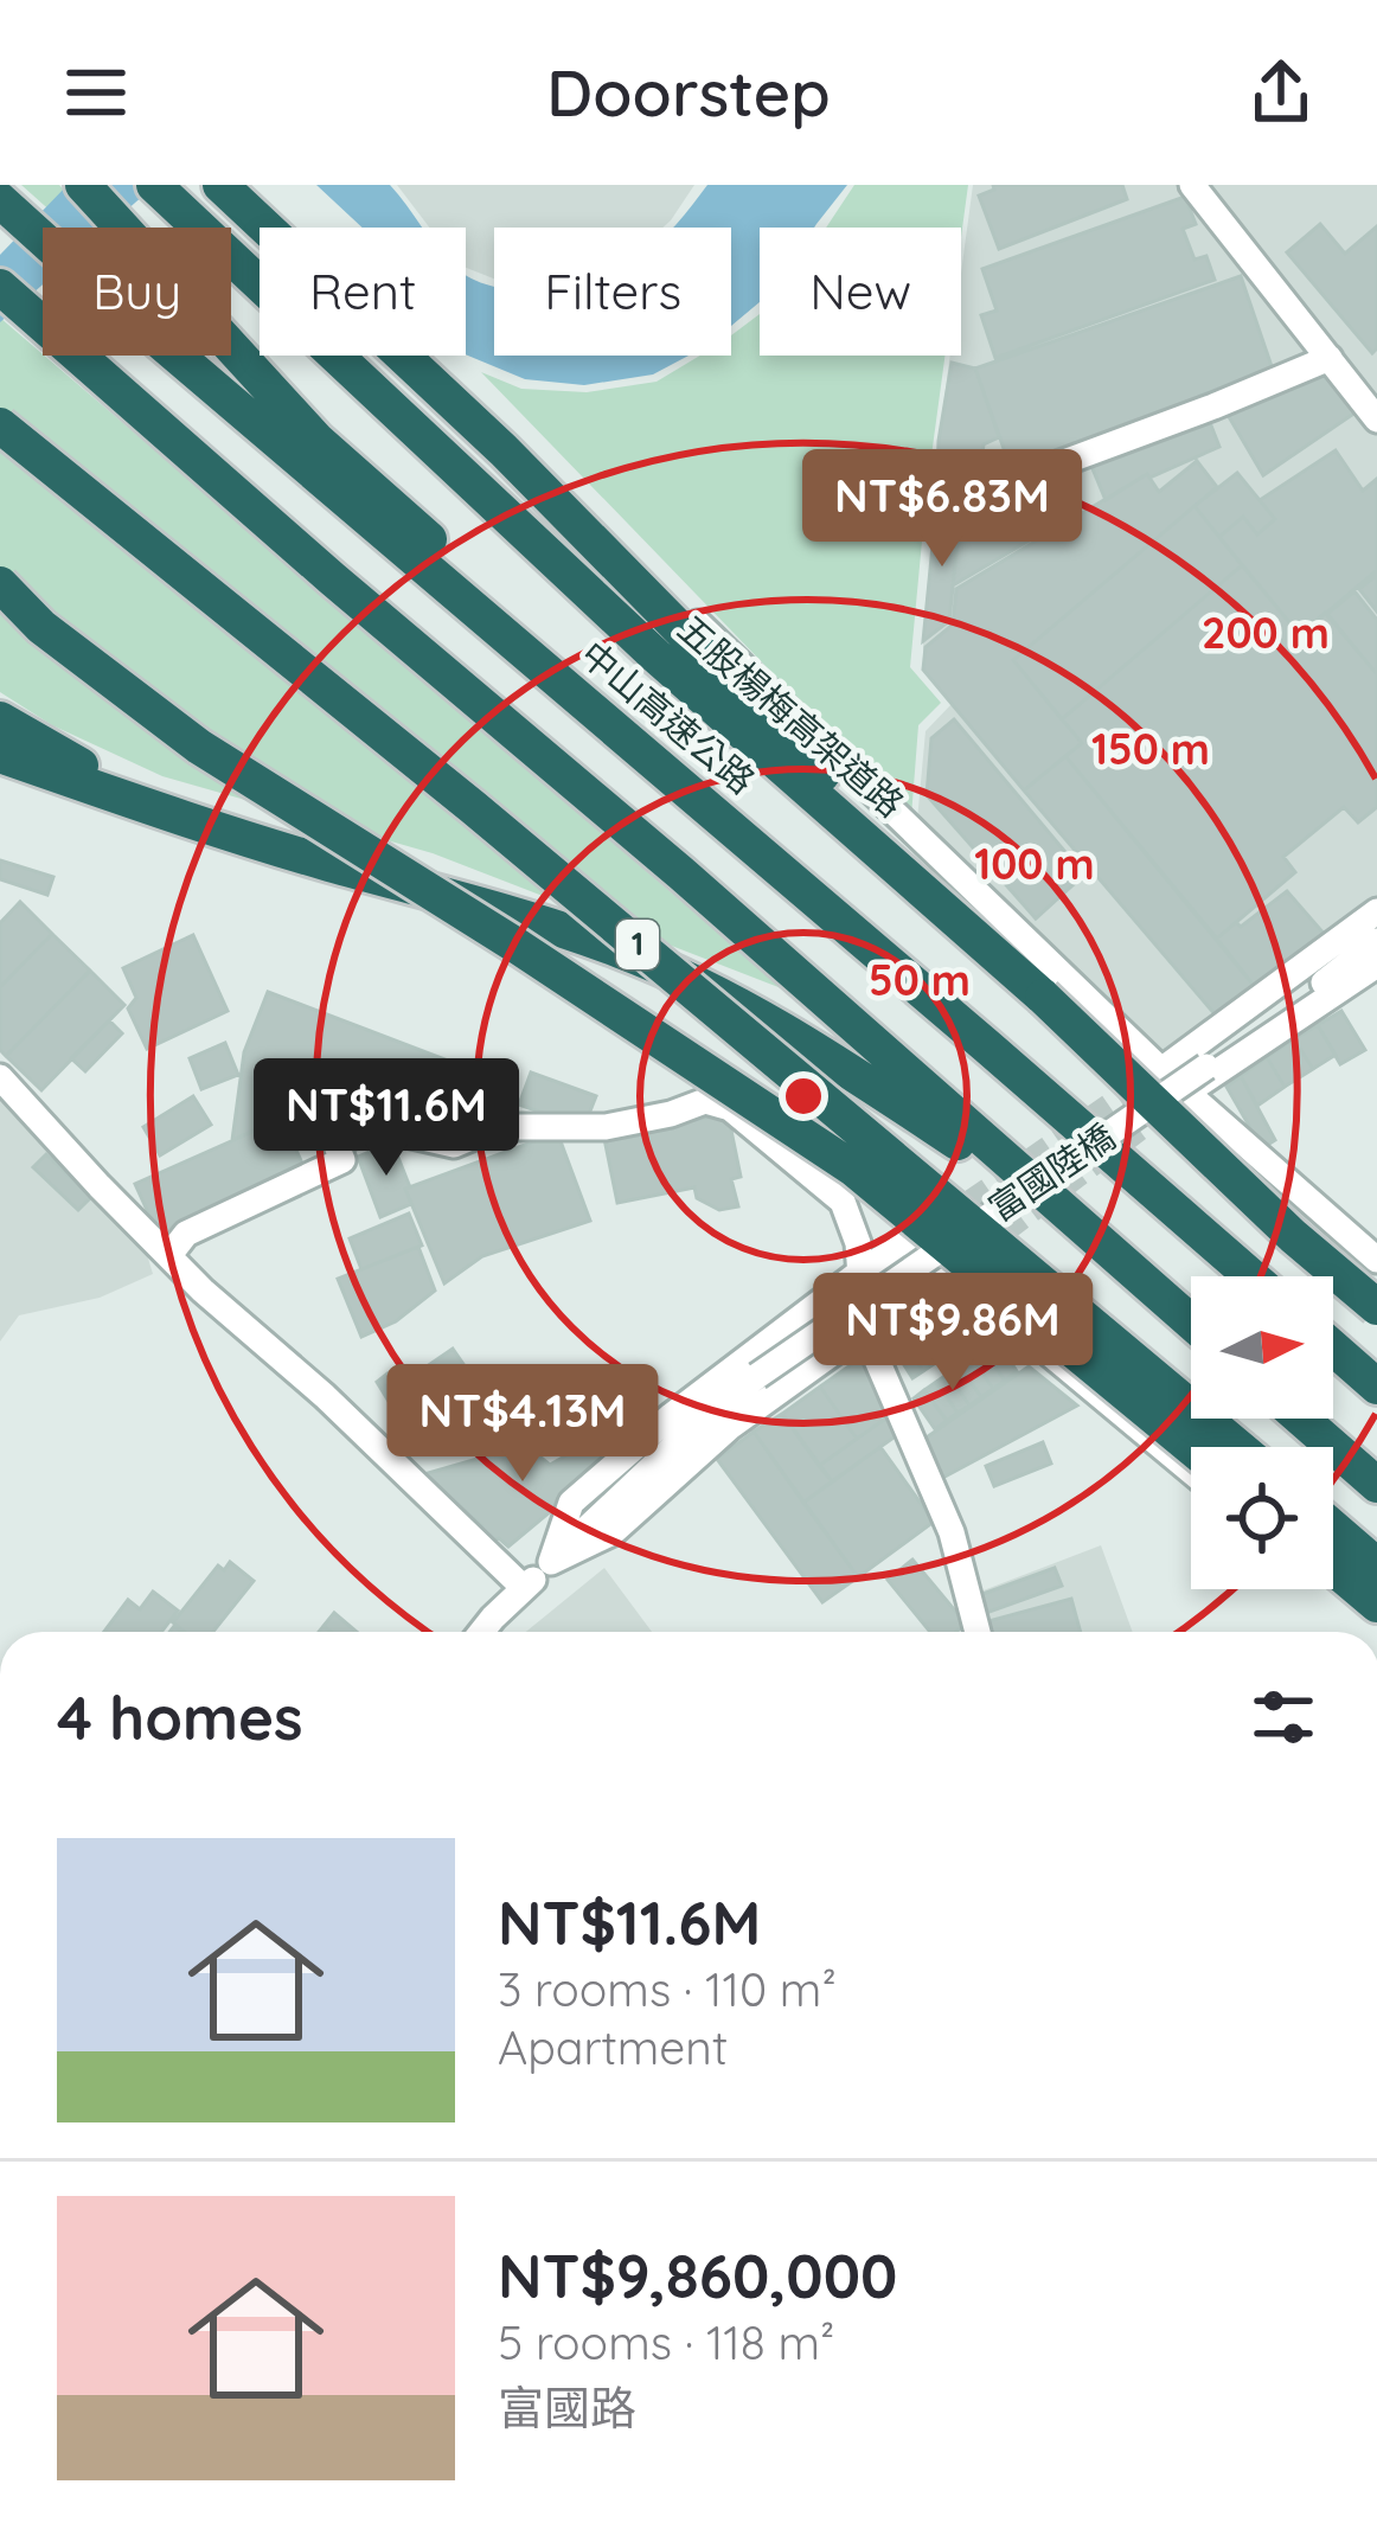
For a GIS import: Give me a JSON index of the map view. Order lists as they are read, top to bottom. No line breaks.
{"streets":{"highway":["五股楊梅高架道路","中山高速公路","1"],"street":["富國陸橋"]},"north":"right","page":{"header":"Doorstep","chip":["Buy","Rent","Filters","New"],"price":["NT$6.83M","NT$11.6M","NT$9.86M","NT$4.13M"],"heading":"4 homes","list":[{"name":"NT$11.6M","note":"3 rooms · 110 m² · Apartment"},{"name":"NT$9,860,000","note":"5 rooms · 118 m² · 富國路"}]},"rings":["200 m","150 m","100 m","50 m"]}
